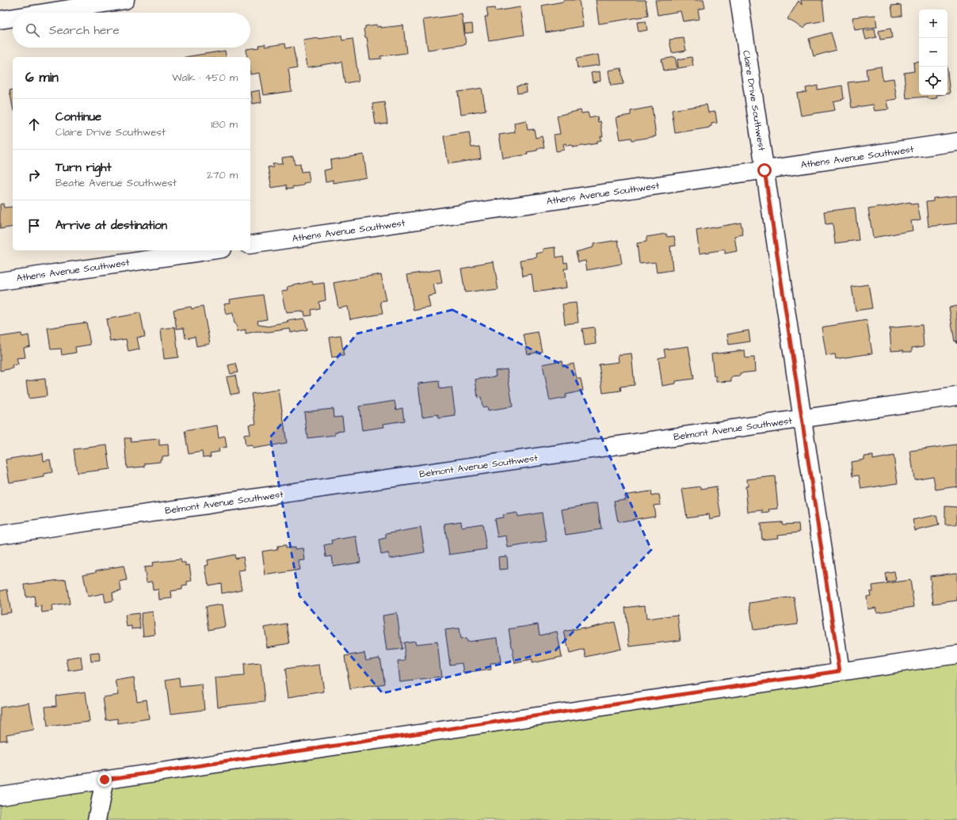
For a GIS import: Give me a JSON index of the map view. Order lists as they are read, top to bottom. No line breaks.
{"streets":{"street":["Claire Drive Southwest","Athens Avenue Southwest","Belmont Avenue Southwest"]},"crossings":[["Claire Drive Southwest","Athens Avenue Southwest"],["Claire Drive Southwest","Belmont Avenue Southwest"]],"page":{"map_buttons":["+","−"],"search":"Search here","heading":["6 min","Walk · 450 m"],"list":[["Continue","Claire Drive Southwest","180 m"],["Turn right","Beatie Avenue Southwest","270 m"],"Arrive at destination"]}}
